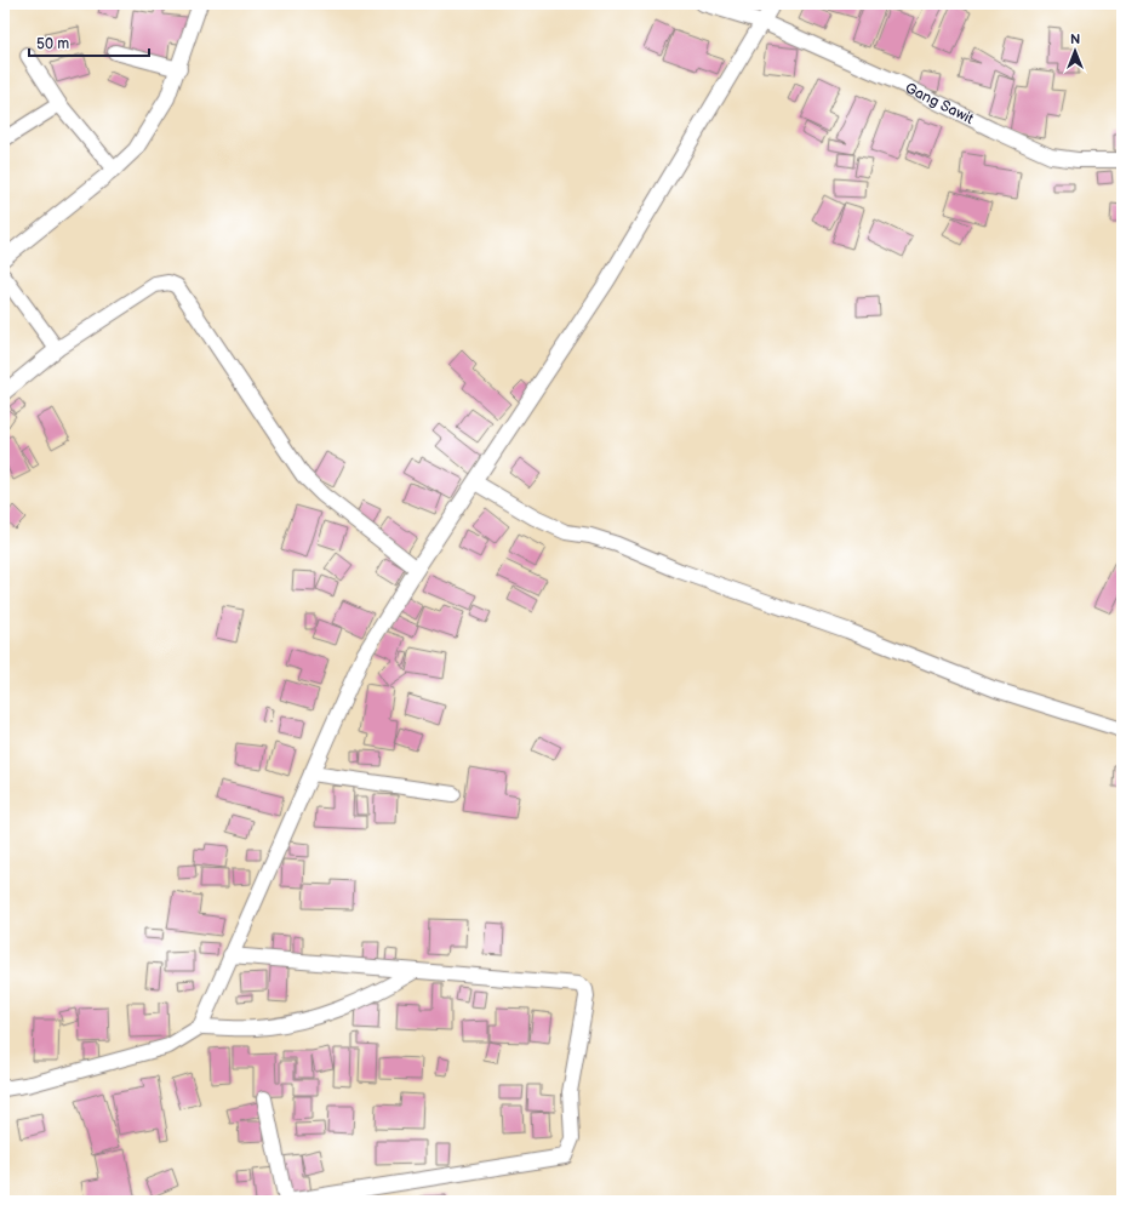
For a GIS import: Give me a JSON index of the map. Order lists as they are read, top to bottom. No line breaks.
{"streets":{"street":["Gang Sawit"]},"scale_bar":"50 m","north":"top"}
